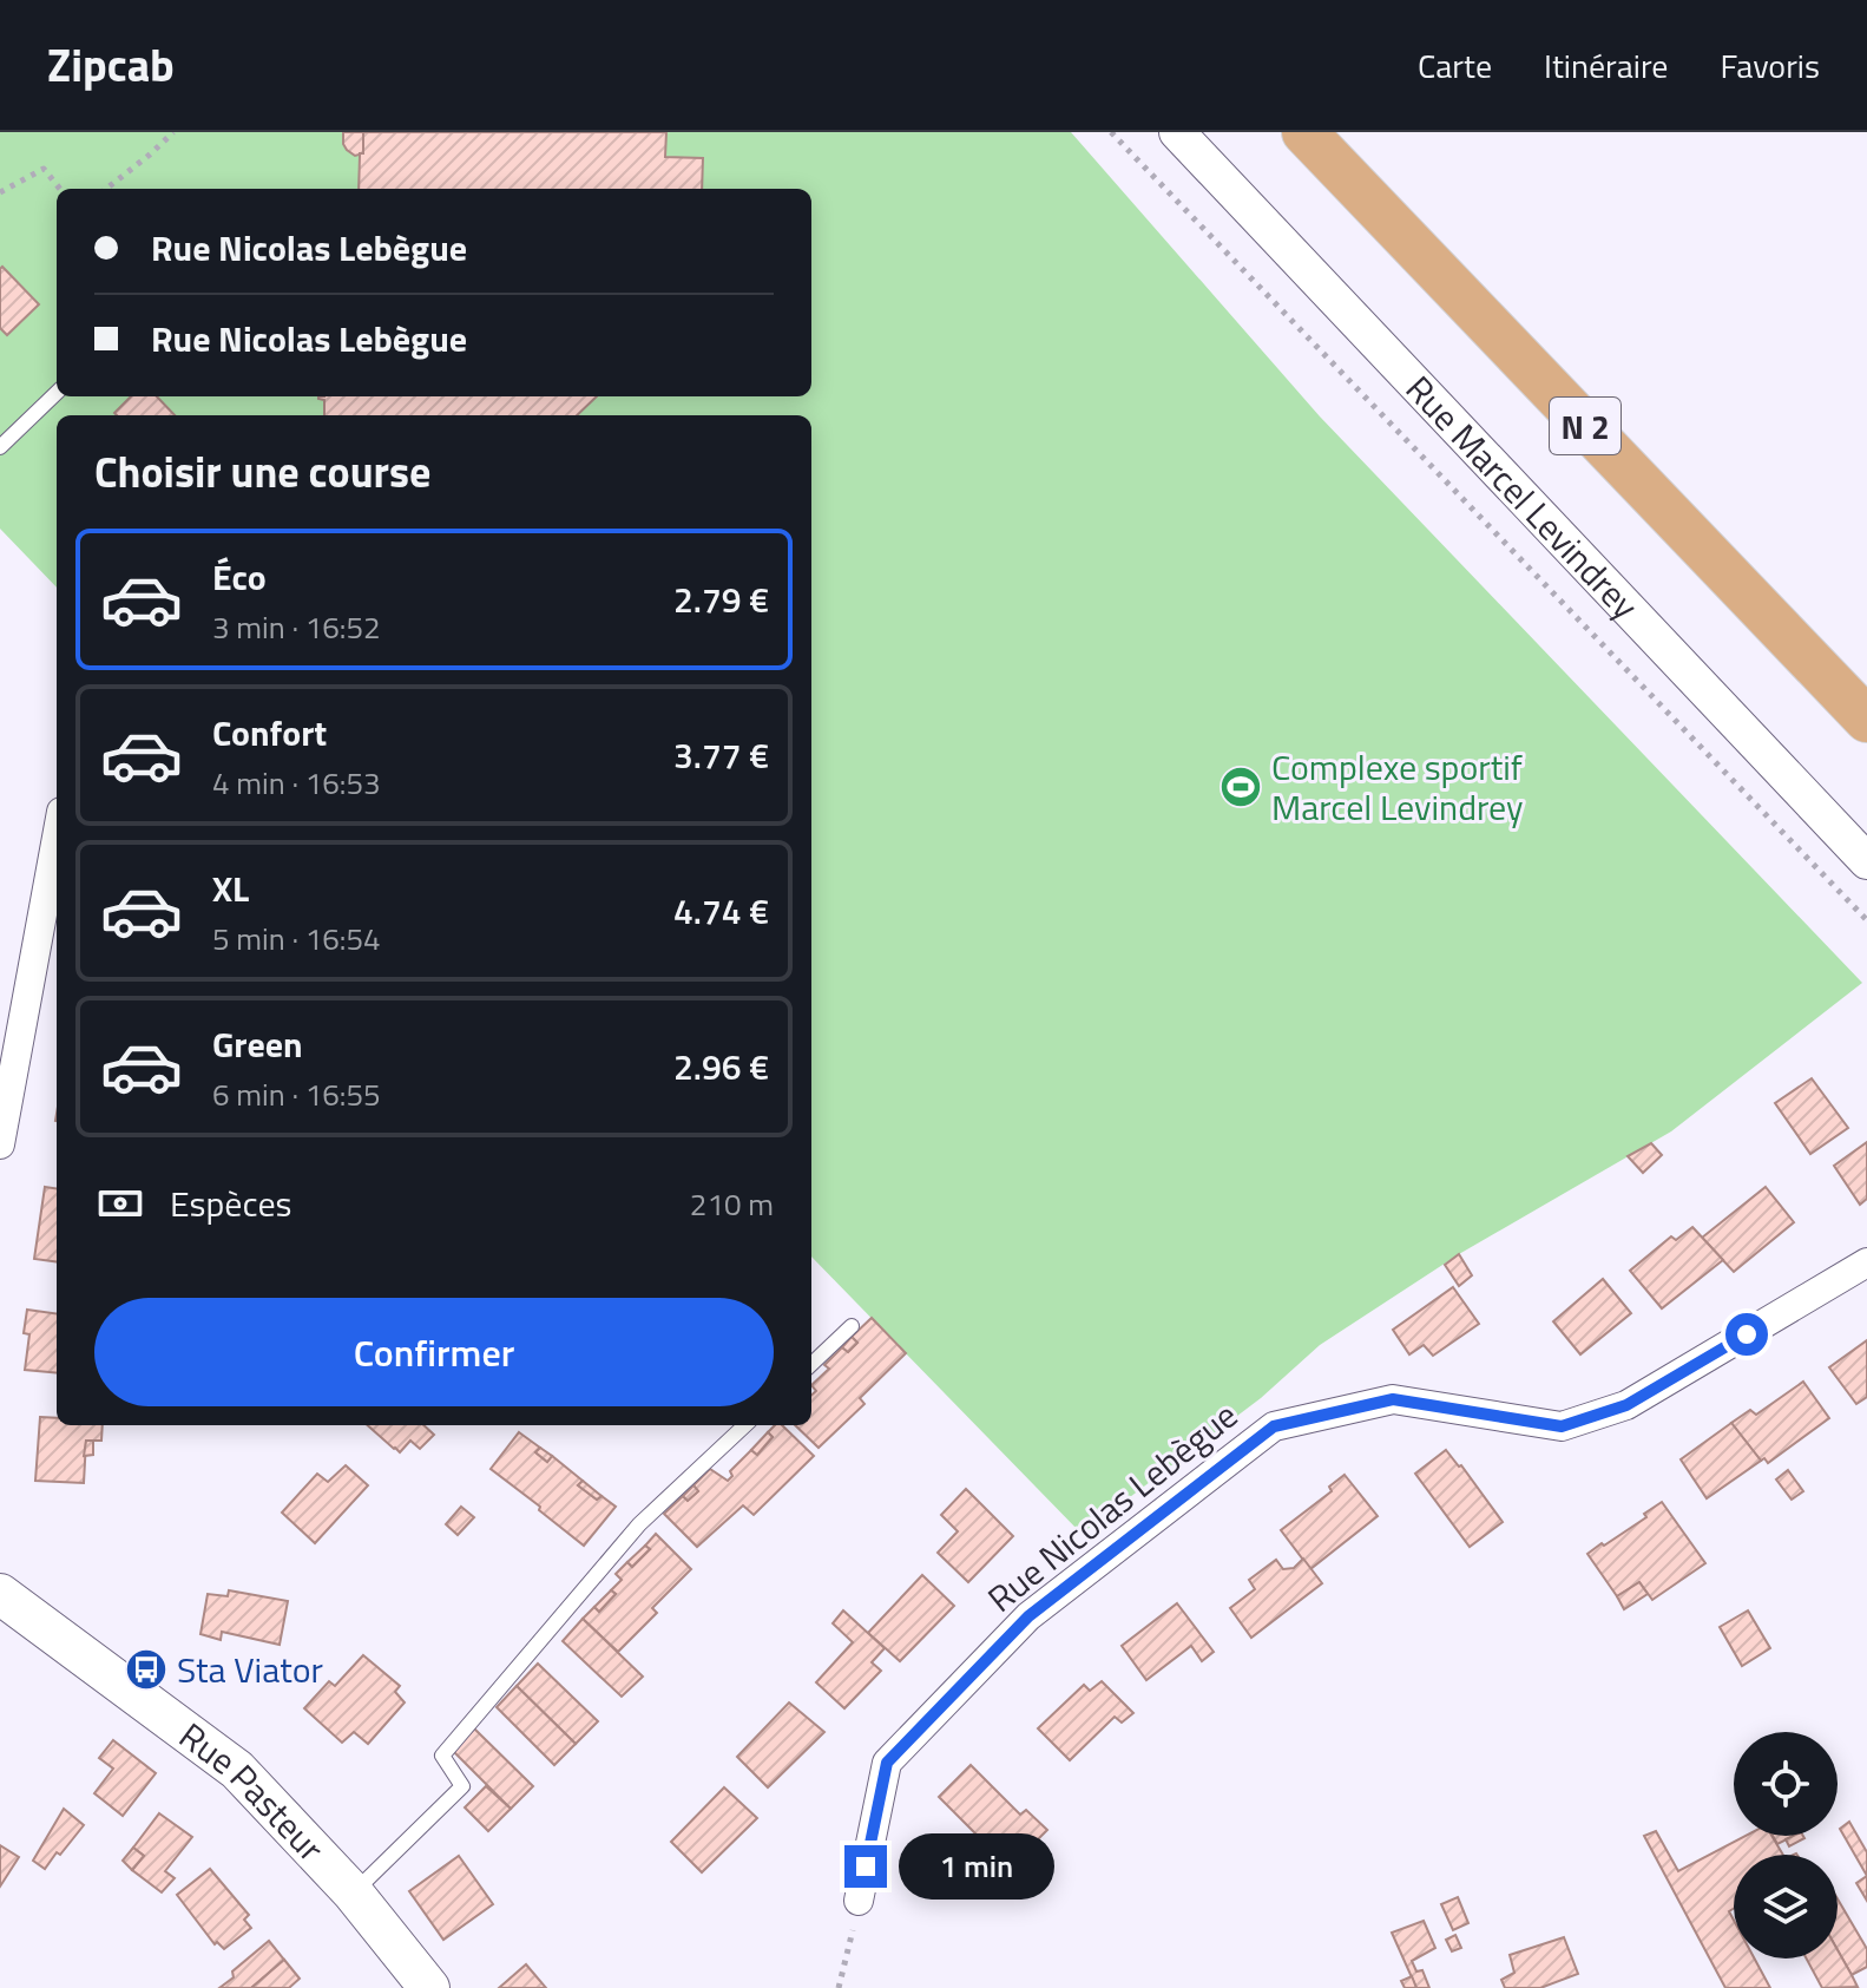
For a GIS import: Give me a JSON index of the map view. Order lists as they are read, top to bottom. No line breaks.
{"streets":{"main road":["N 2","Rue Pasteur"],"street":["Rue Marcel Levindrey","Rue Nicolas Lebègue"]},"places":{"sports":["Complexe sportif Marcel Levindrey"],"bus stop":["Sta Viator"]},"page":{"header":"Zipcab","nav":["Carte","Itinéraire","Favoris"],"banner":["Rue Nicolas Lebègue","Rue Nicolas Lebègue"],"heading":"Choisir une course","list":[{"name":"Éco","note":"3 min · 16:52","value":"2.79 €"},{"name":"Confort","note":"4 min · 16:53","value":"3.77 €"},{"name":"XL","note":"5 min · 16:54","value":"4.74 €"},{"name":"Green","note":"6 min · 16:55","value":"2.96 €"}],"pay":["Espèces","210 m"],"buttons":"Confirmer","bubble":"1 min"}}
